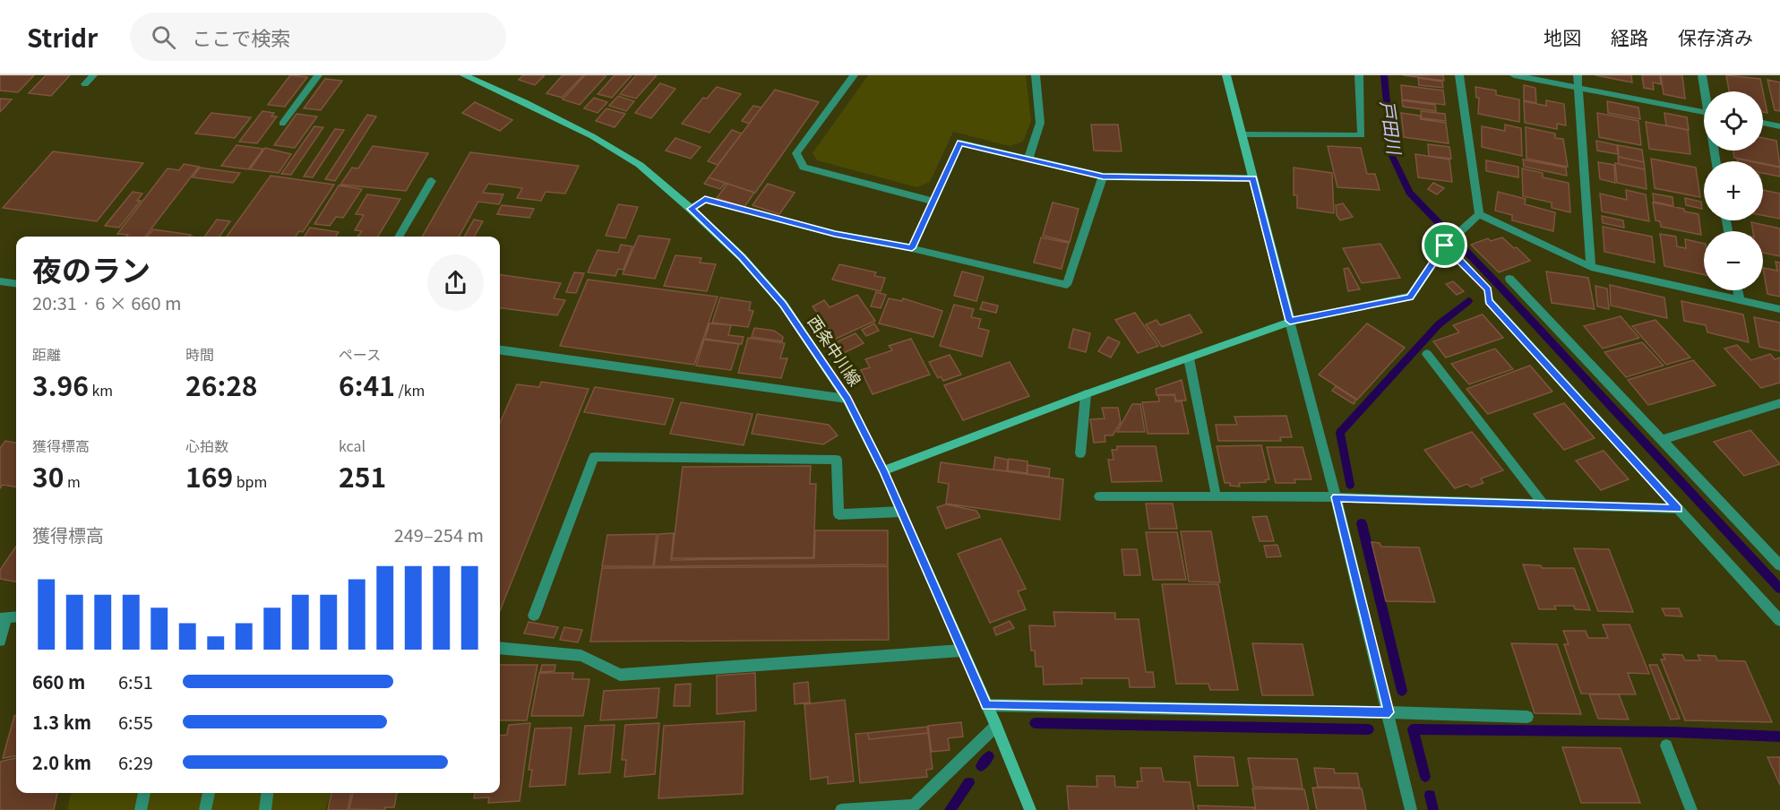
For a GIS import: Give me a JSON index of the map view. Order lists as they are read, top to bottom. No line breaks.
{"streets":{"main road":["西条中川線"]},"water":["戸田川"],"page":{"header":"Stridr","search":"ここで検索","nav":["地図","経路","保存済み"],"map_buttons":["+","−"],"heading":["夜のラン","20:31 · 6 × 660 m"],"stats":[["距離","3.96 km"],["時間","26:28"],["ペース","6:41 /km"],["獲得標高","30 m"],["心拍数","169 bpm"],["kcal","251"]],"chart":["獲得標高","249–254 m"],"list":[{"name":"660 m","note":"6:51"},{"name":"1.3 km","note":"6:55"},{"name":"2.0 km","note":"6:29"}]}}
